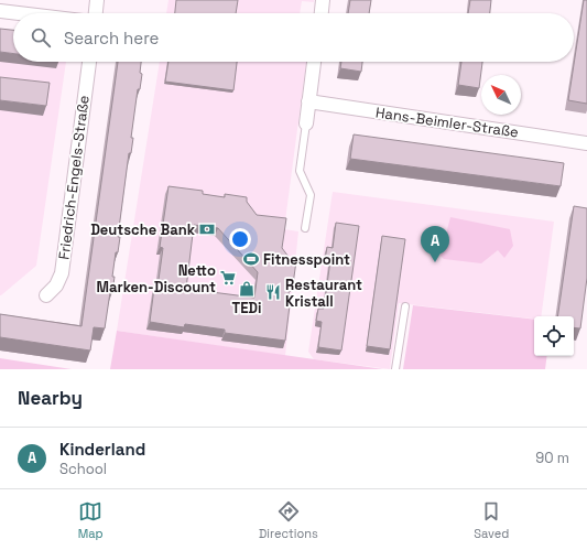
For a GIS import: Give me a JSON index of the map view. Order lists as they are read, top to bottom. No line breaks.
{"streets":{"street":["Hans-Beimler-Straße","Friedrich-Engels-Straße"]},"places":{"bank":["Deutsche Bank"],"sports":["Fitnesspoint"],"supermarket":["Netto Marken-Discount"],"shop":["TEDi"],"restaurant":["Restaurant Kristall"]},"north":"top left","page":{"search":"Search here","pins":"A","heading":"Nearby","list":[{"mark":"A","name":"Kinderland","note":"School","value":"90 m"}],"nav":["Map","Directions","Saved"]}}
